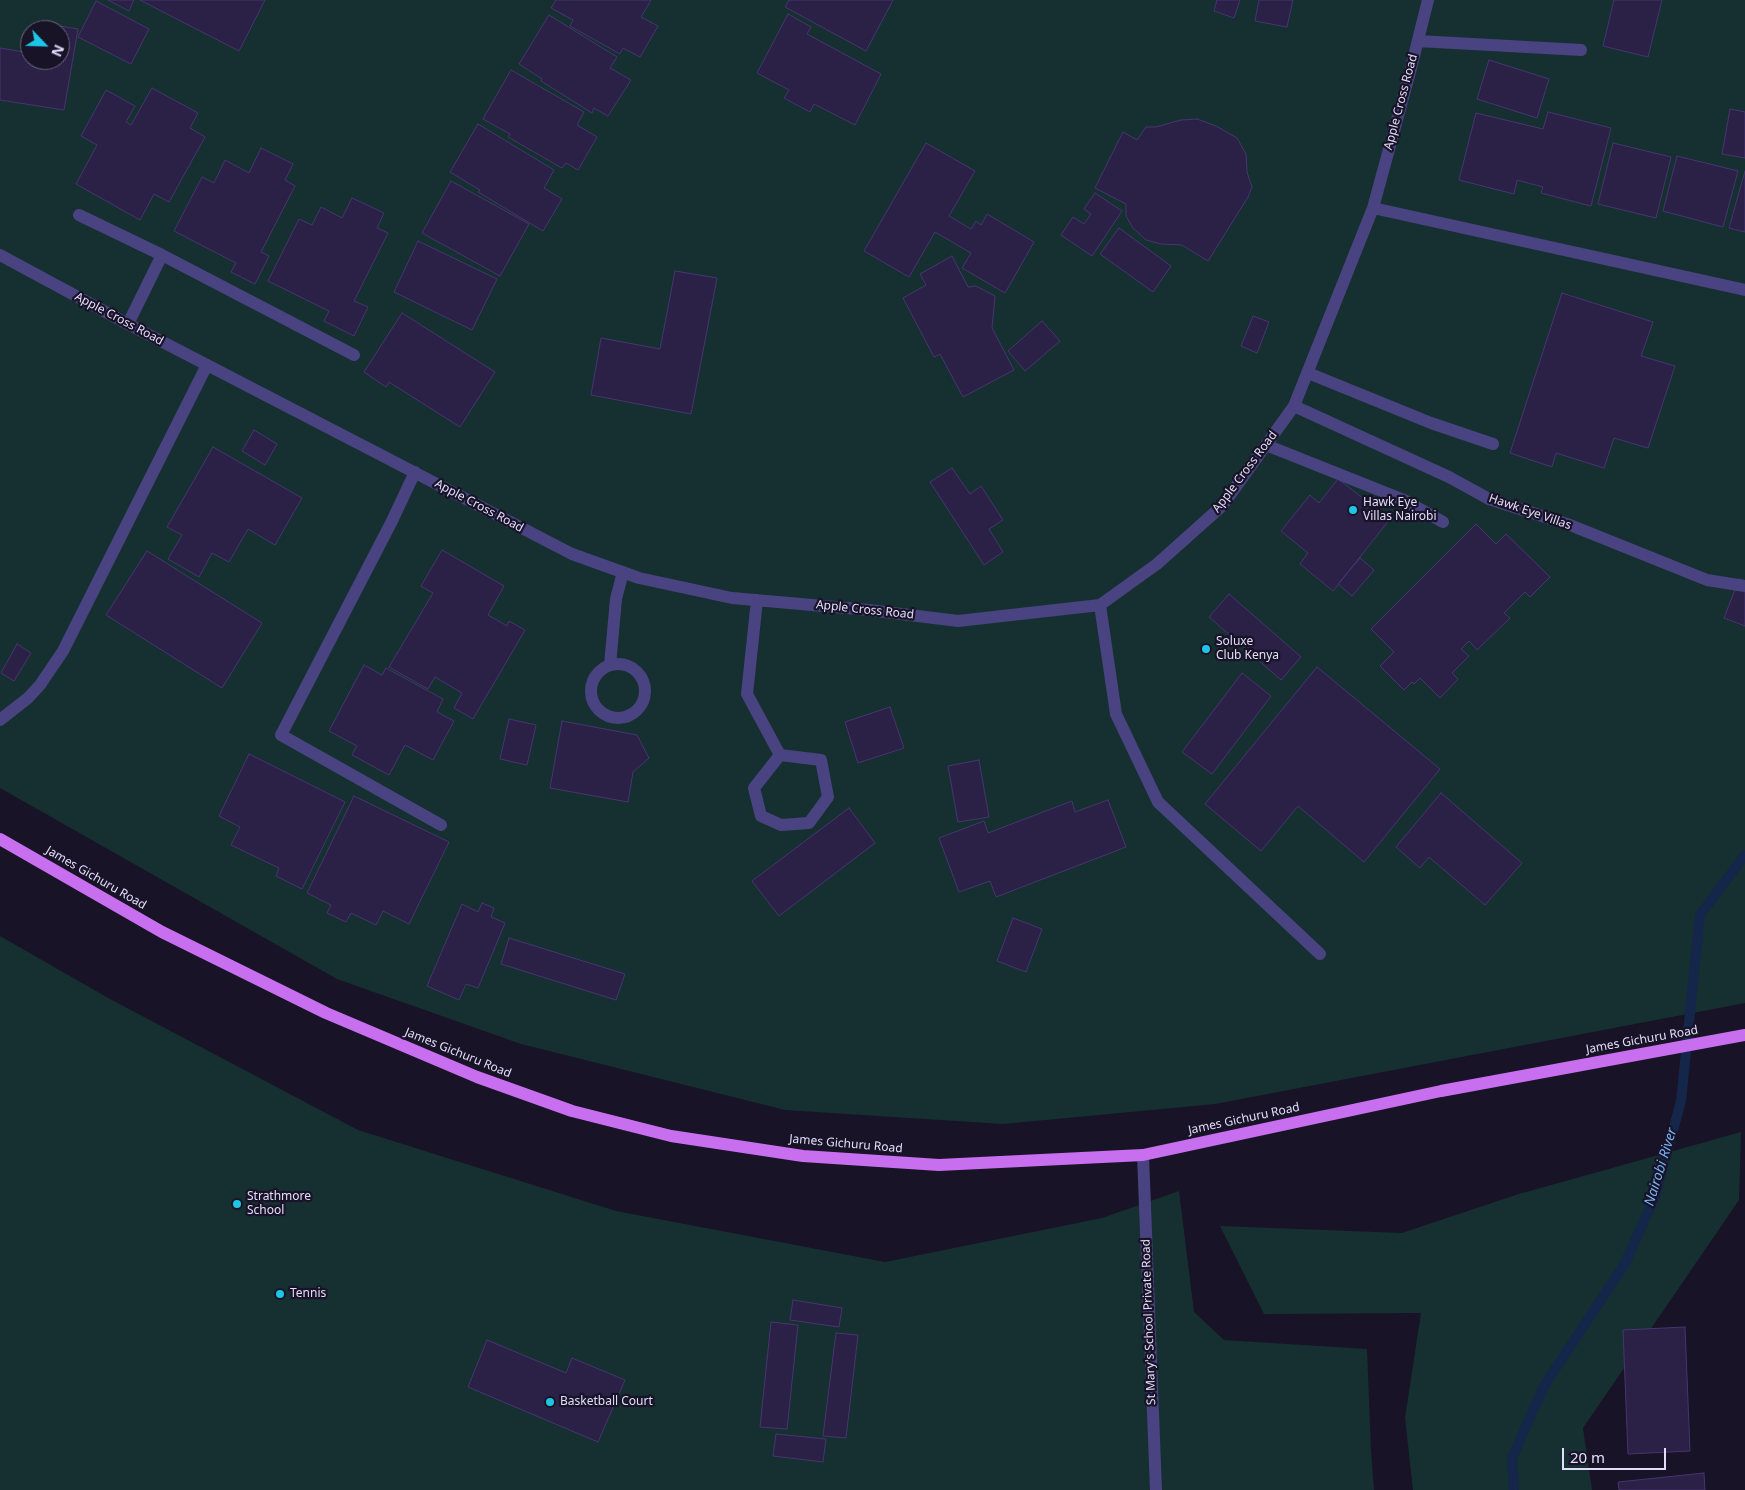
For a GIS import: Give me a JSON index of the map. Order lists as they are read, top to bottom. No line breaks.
{"streets":{"main road":["James Gichuru Road"],"street":["Apple Cross Road","Hawk Eye Villas","St Mary's School Private Road"]},"crossings":[["Apple Cross Road","Hawk Eye Villas"],["James Gichuru Road","St Mary's School Private Road"]],"water":["Nairobi River"],"places":["Hawk Eye Villas Nairobi","Soluxe Club Kenya","Strathmore School","Tennis","Basketball Court"],"scale_bar":"20 m","north":"bottom right"}
